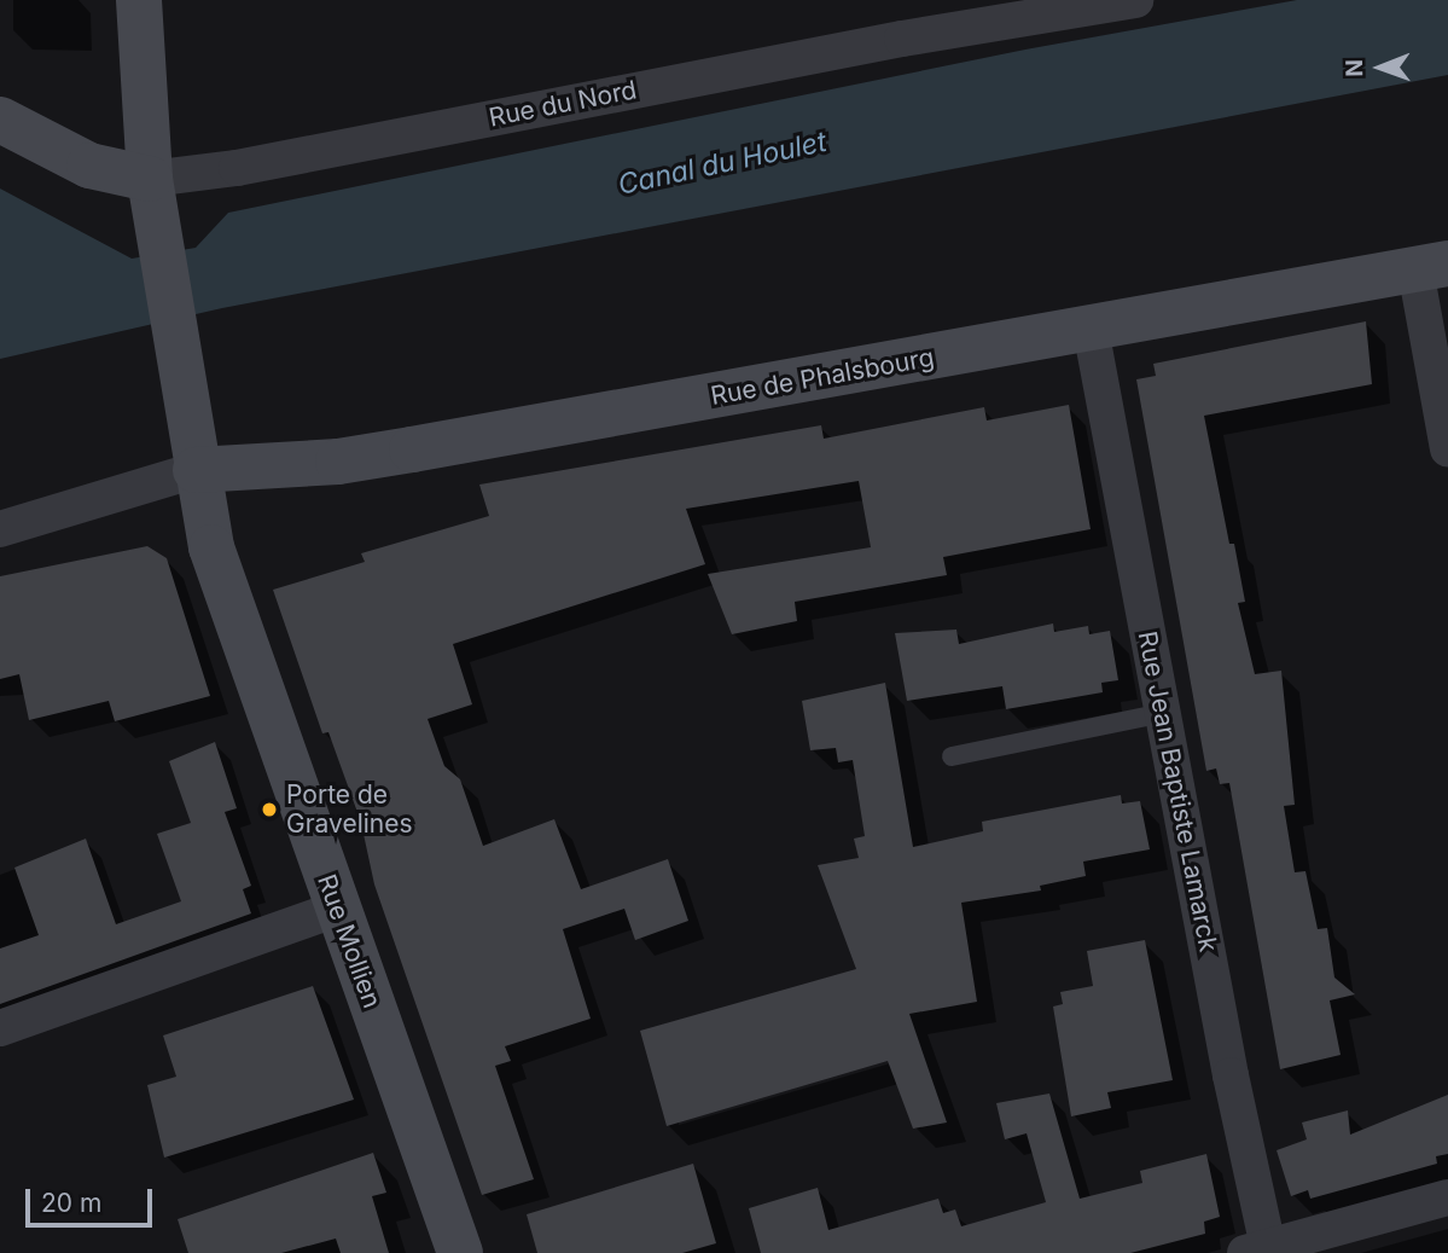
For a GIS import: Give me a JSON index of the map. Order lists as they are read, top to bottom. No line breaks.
{"streets":{"street":["Rue du Nord","Rue de Phalsbourg","Rue Jean Baptiste Lamarck","Rue Mollien"]},"crossings":[["Rue du Nord","Rue Mollien"],["Rue de Phalsbourg","Rue Jean Baptiste Lamarck"],["Rue de Phalsbourg","Rue Mollien"]],"water":["Canal du Houlet"],"places":["Porte de Gravelines"],"scale_bar":"20 m","north":"left"}
